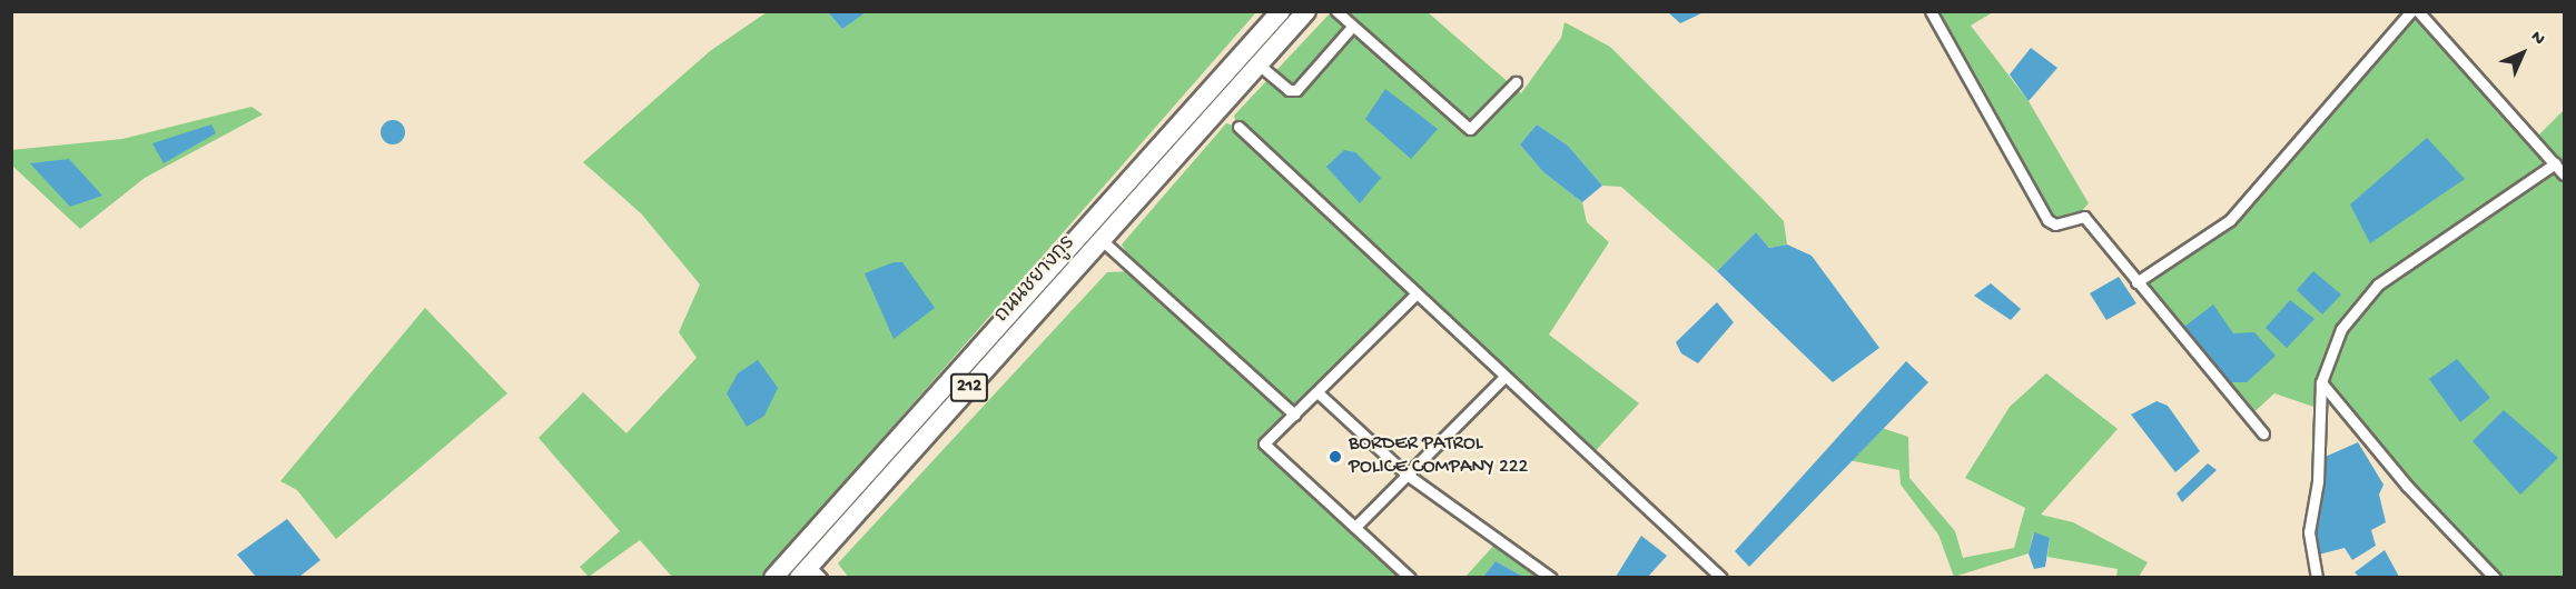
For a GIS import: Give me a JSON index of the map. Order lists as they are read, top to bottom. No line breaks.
{"streets":{"highway":["ถนนชยางกูร","212"]},"places":["BORDER PATROL POLICE COMPANY 222"],"north":"top right"}
